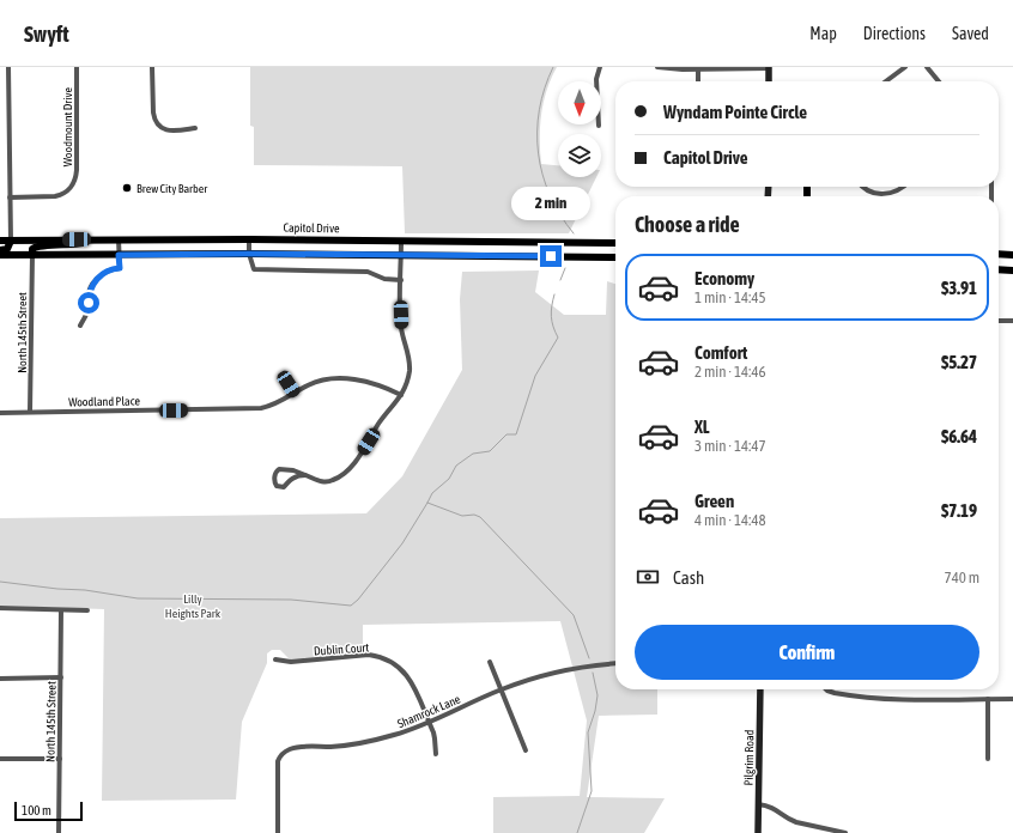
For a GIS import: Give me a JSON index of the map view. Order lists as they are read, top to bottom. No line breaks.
{"streets":{"main road":["Capitol Drive","Pilgrim Road"],"street":["Woodmount Drive","North 145th Street","Woodland Place","Dublin Court","Shamrock Lane"]},"crossings":[["North 145th Street","Woodland Place"],["Dublin Court","Shamrock Lane"]],"parks":["Lilly Heights Park"],"places":["Brew City Barber"],"scale_bar":"100 m","north":"bottom","page":{"header":"Swyft","nav":["Map","Directions","Saved"],"banner":["Wyndam Pointe Circle","Capitol Drive"],"bubble":"2 min","heading":"Choose a ride","list":[{"name":"Economy","note":"1 min · 14:45","value":"$3.91"},{"name":"Comfort","note":"2 min · 14:46","value":"$5.27"},{"name":"XL","note":"3 min · 14:47","value":"$6.64"},{"name":"Green","note":"4 min · 14:48","value":"$7.19"}],"pay":["Cash","740 m"],"buttons":"Confirm","scale":"100 m"}}
